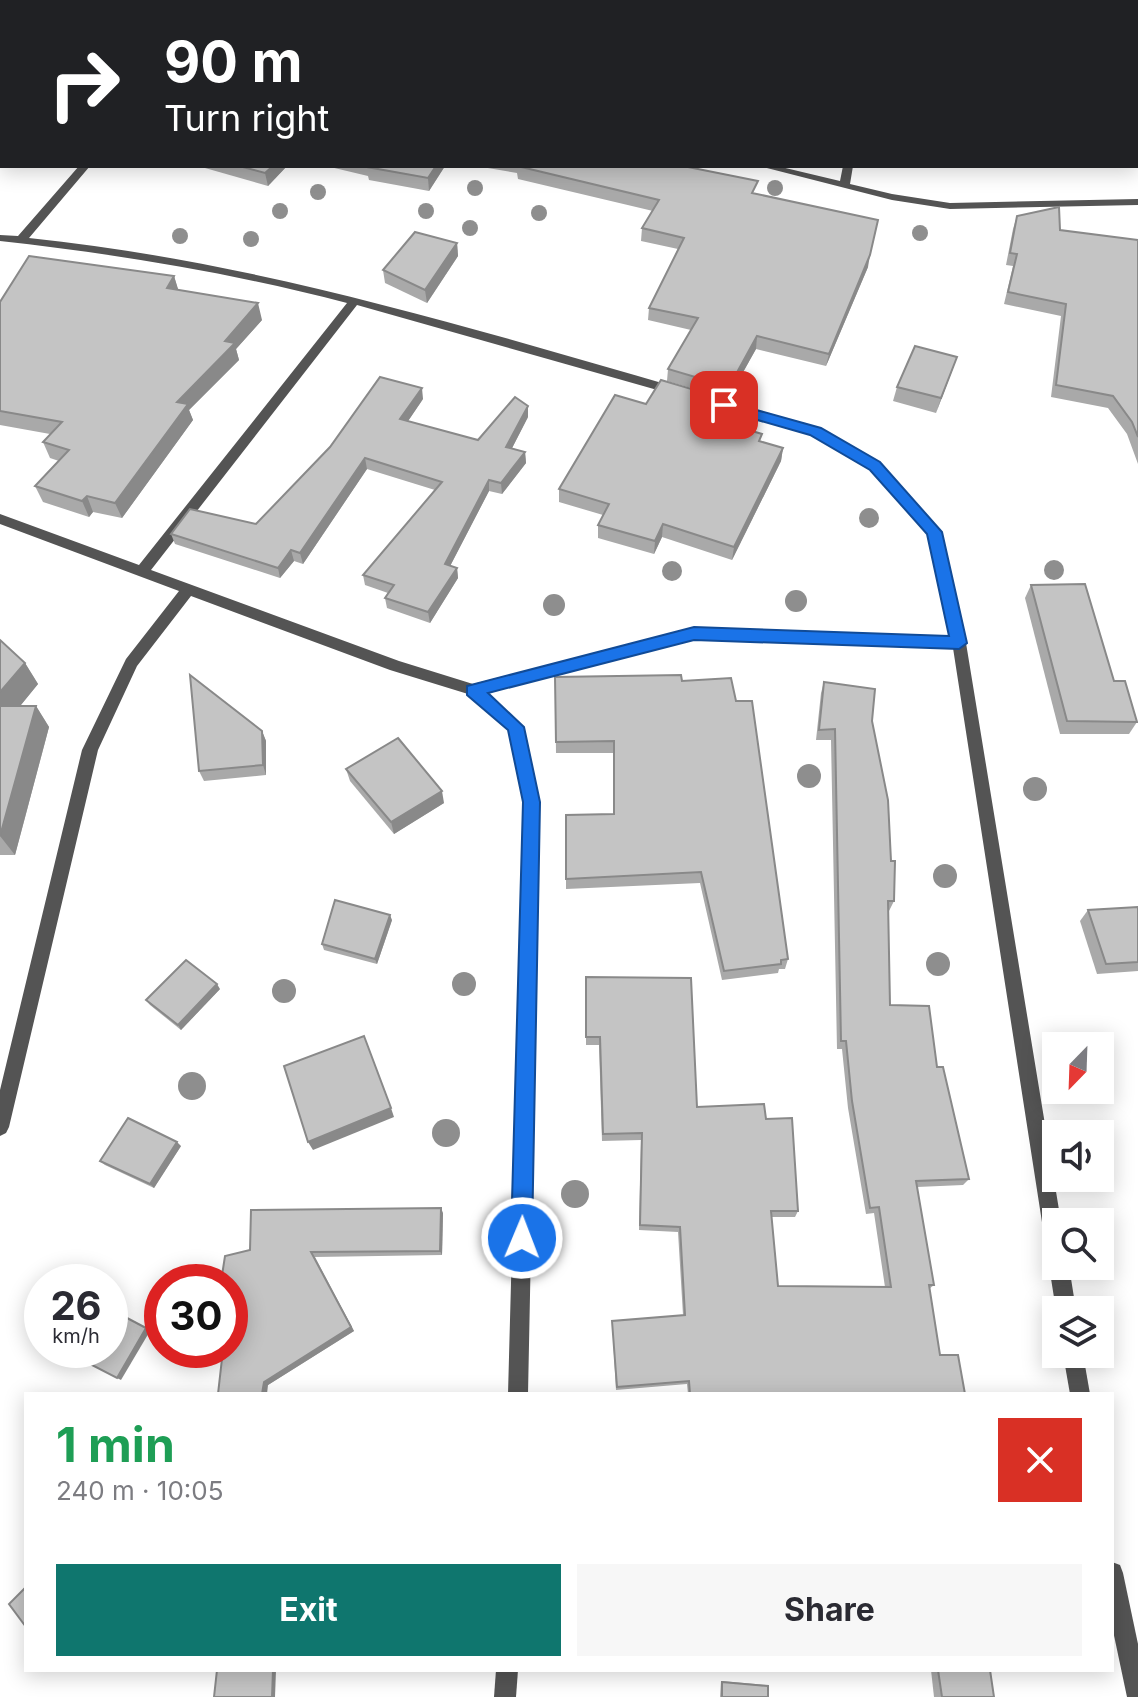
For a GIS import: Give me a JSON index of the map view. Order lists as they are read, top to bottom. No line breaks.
{"north":"bottom left","page":{"turn":["90 m","Turn right"],"speed":"26 km/h","limit":"30","heading":["1 min","240 m · 10:05"],"buttons":["Exit","Share"]}}
